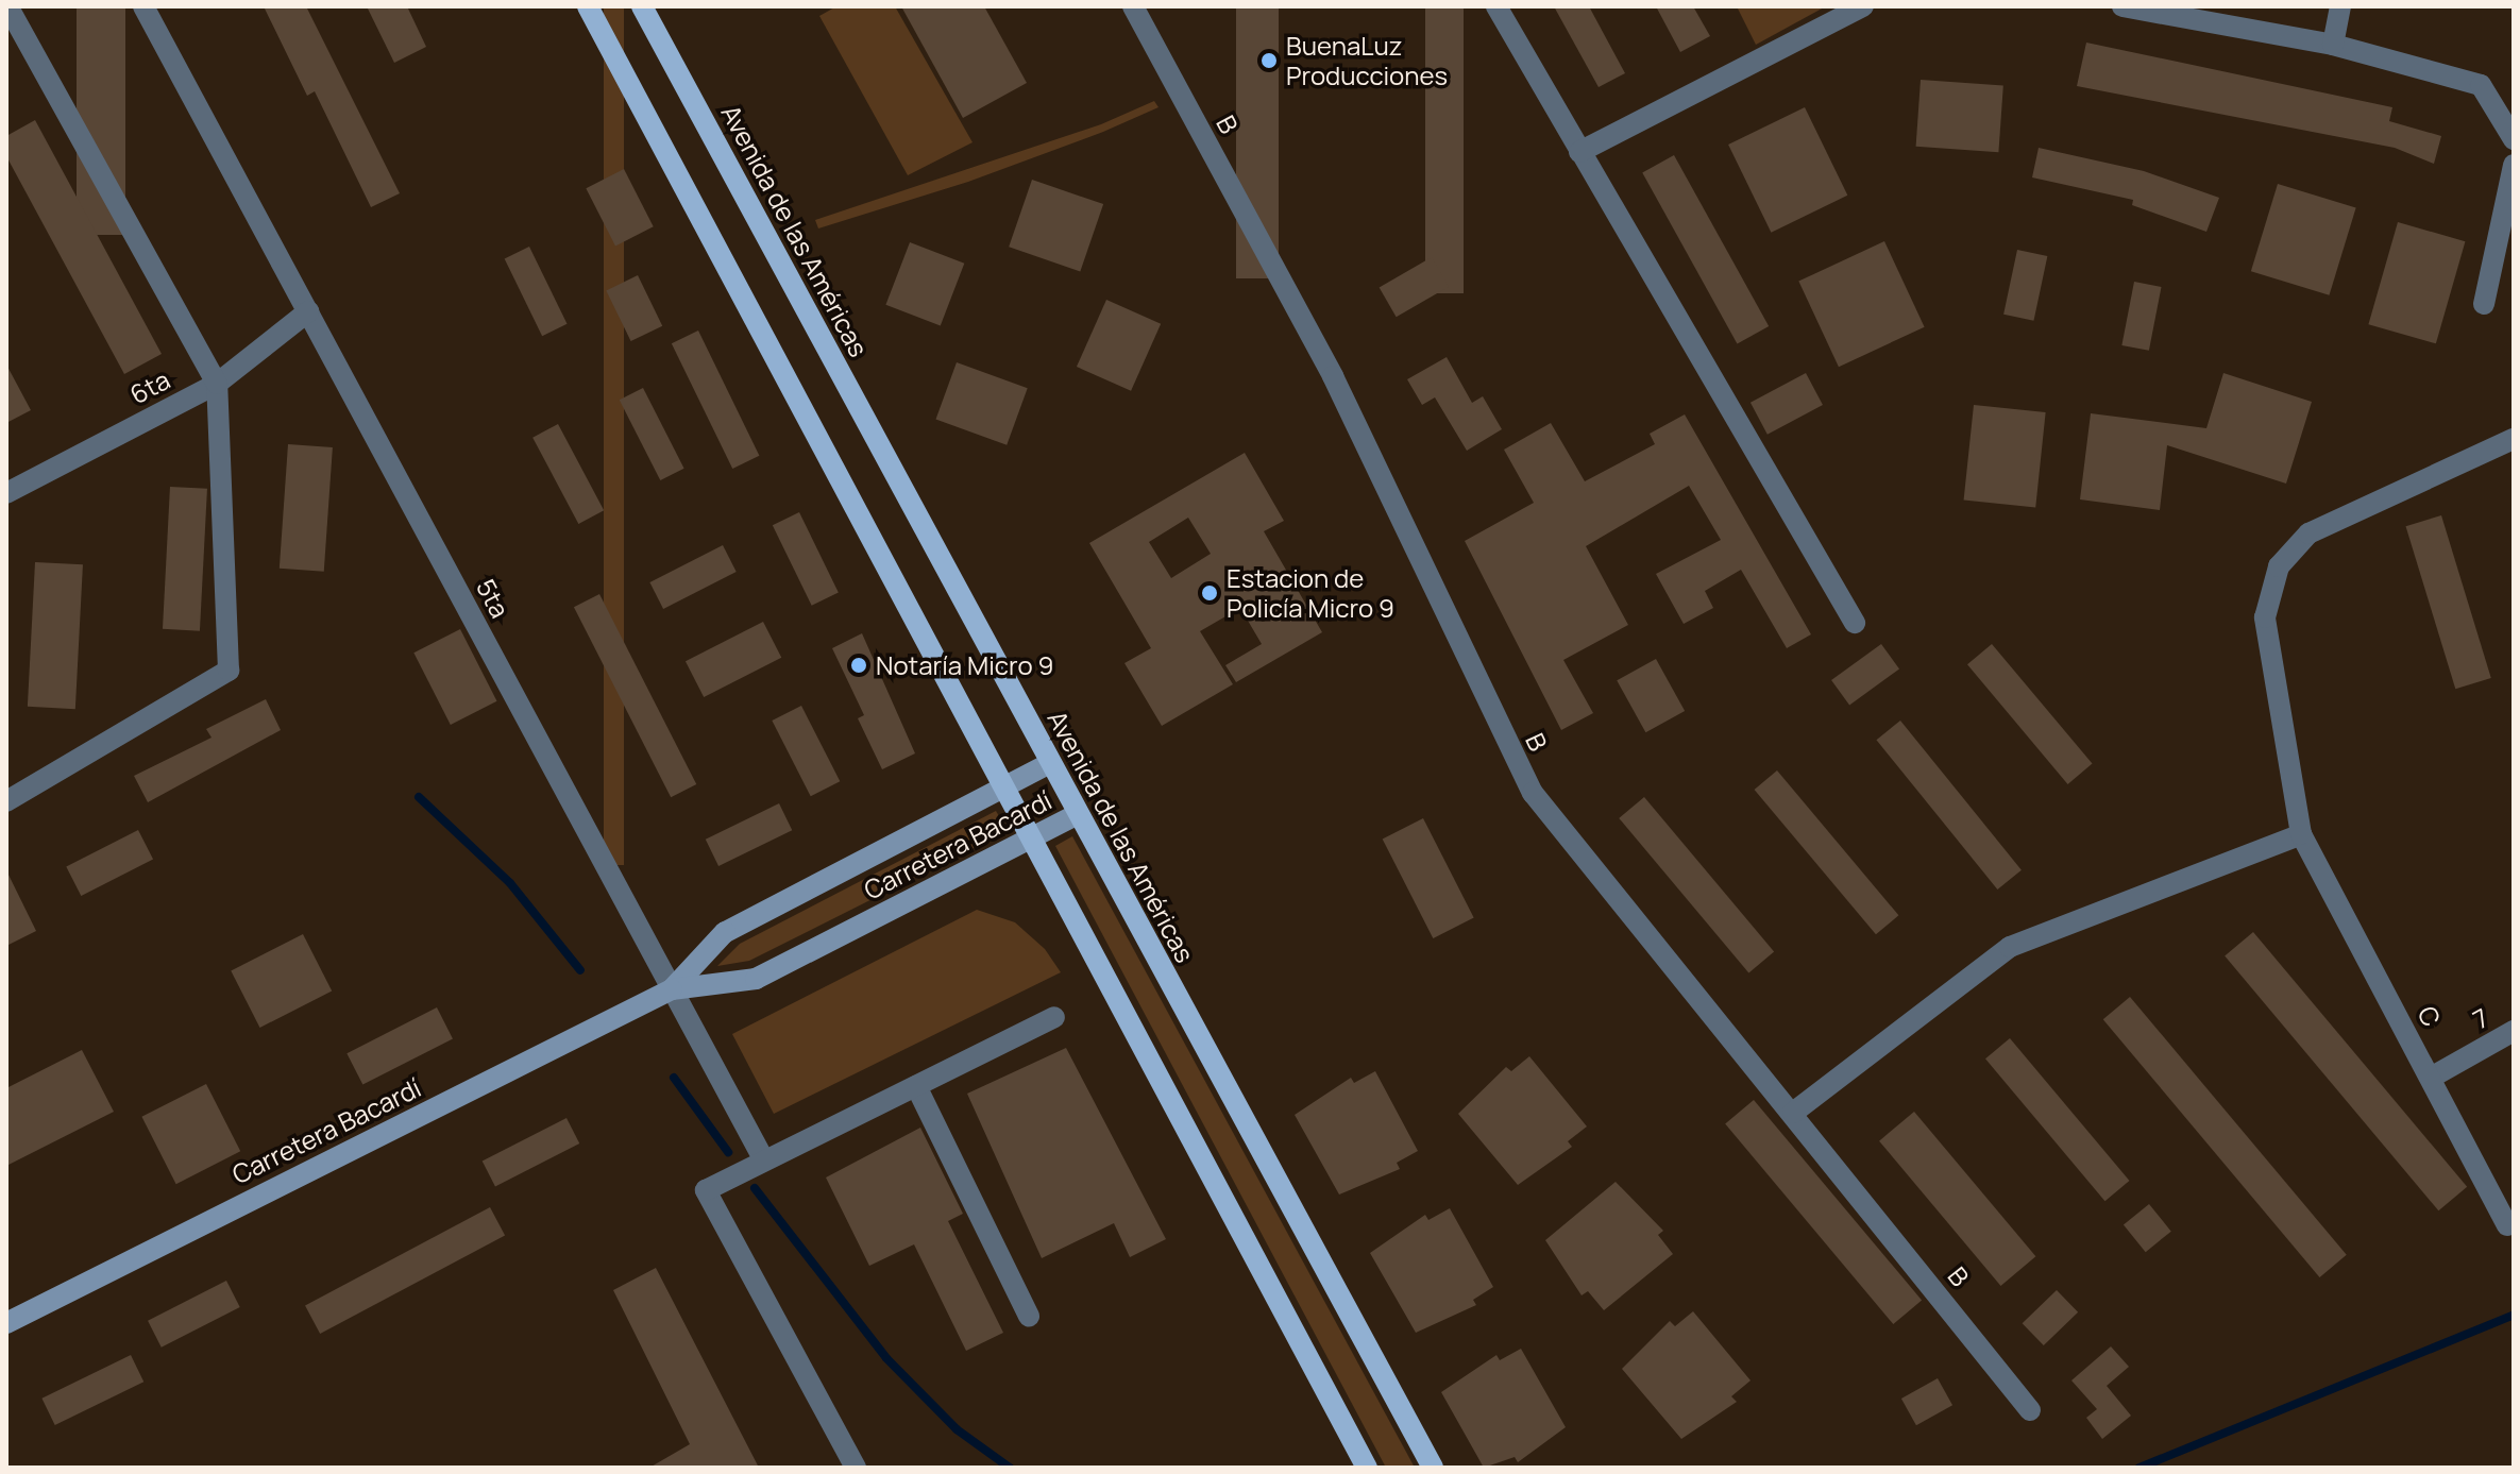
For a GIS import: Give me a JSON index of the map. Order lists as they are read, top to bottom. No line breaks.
{"streets":{"main road":["Avenida de las Américas","Carretera Bacardí"],"street":["B","6ta","5ta","C","7"]},"crossings":[["Avenida de las Américas","Carretera Bacardí"],["6ta","5ta"],["5ta","Carretera Bacardí"],["C","7"]],"places":["BuenaLuz Producciones","Estacion de Policía Micro 9","Notaría Micro 9"]}
